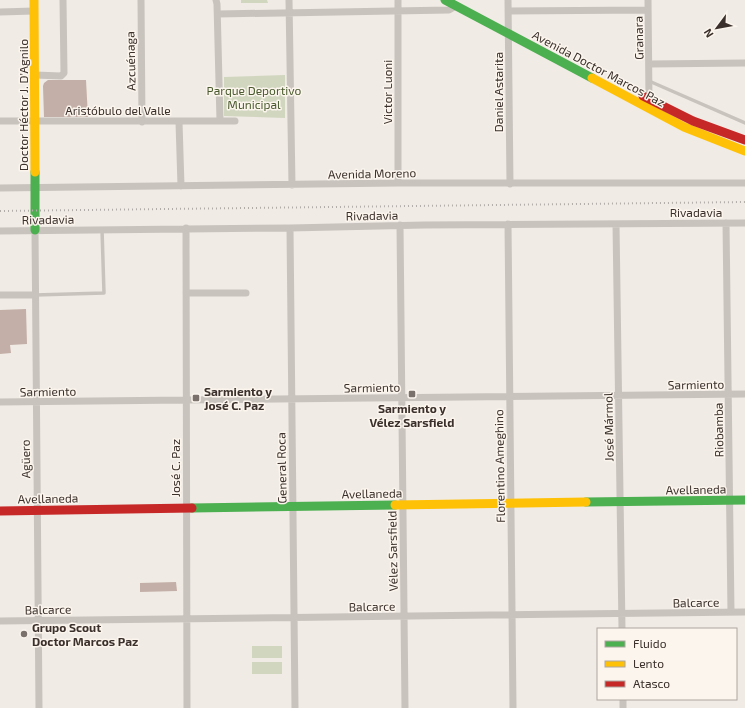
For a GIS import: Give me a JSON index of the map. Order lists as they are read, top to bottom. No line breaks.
{"streets":{"street":["Granara","Azcuénaga","Avenida Doctor Marcos Paz","Victor Luoni","Daniel Astarita","Doctor Héctor J. D'Agnilo","Aristóbulo del Valle","Avenida Moreno","Rivadavia","Sarmiento","José Mármol","Riobamba","Agüero","Florentino Ameghino","José C. Paz","General Roca","Avellaneda","Vélez Sarsfield","Balcarce"]},"crossings":[["Granara","Avenida Doctor Marcos Paz"],["Azcuénaga","Aristóbulo del Valle"],["Avenida Doctor Marcos Paz","Daniel Astarita"],["Victor Luoni","Avenida Moreno"],["Daniel Astarita","Avenida Moreno"],["Doctor Héctor J. D'Agnilo","Aristóbulo del Valle"],["Doctor Héctor J. D'Agnilo","Avenida Moreno"],["Doctor Héctor J. D'Agnilo","Agüero"],["Rivadavia","José Mármol"],["Rivadavia","Riobamba"],["Rivadavia","Agüero"],["Rivadavia","Florentino Ameghino"],["Rivadavia","José C. Paz"],["Rivadavia","General Roca"],["Rivadavia","Vélez Sarsfield"],["Sarmiento","José Mármol"],["Sarmiento","Riobamba"],["Sarmiento","Agüero"],["Sarmiento","Florentino Ameghino"],["Sarmiento","José C. Paz"],["Sarmiento","General Roca"],["Sarmiento","Vélez Sarsfield"],["José Mármol","Avellaneda"],["José Mármol","Balcarce"],["Riobamba","Avellaneda"],["Riobamba","Balcarce"],["Agüero","Avellaneda"],["Agüero","Balcarce"],["Florentino Ameghino","Avellaneda"],["Florentino Ameghino","Balcarce"],["José C. Paz","Avellaneda"],["José C. Paz","Balcarce"],["General Roca","Avellaneda"],["General Roca","Balcarce"],["Avellaneda","Vélez Sarsfield"],["Vélez Sarsfield","Balcarce"]],"parks":["Parque Deportivo Municipal"],"places":{"transit":["Sarmiento y Vélez Sarsfield","Sarmiento y José C. Paz"],"other":["Grupo Scout Doctor Marcos Paz"]},"legend":["Fluido","Lento","Atasco"],"north":"bottom left"}
